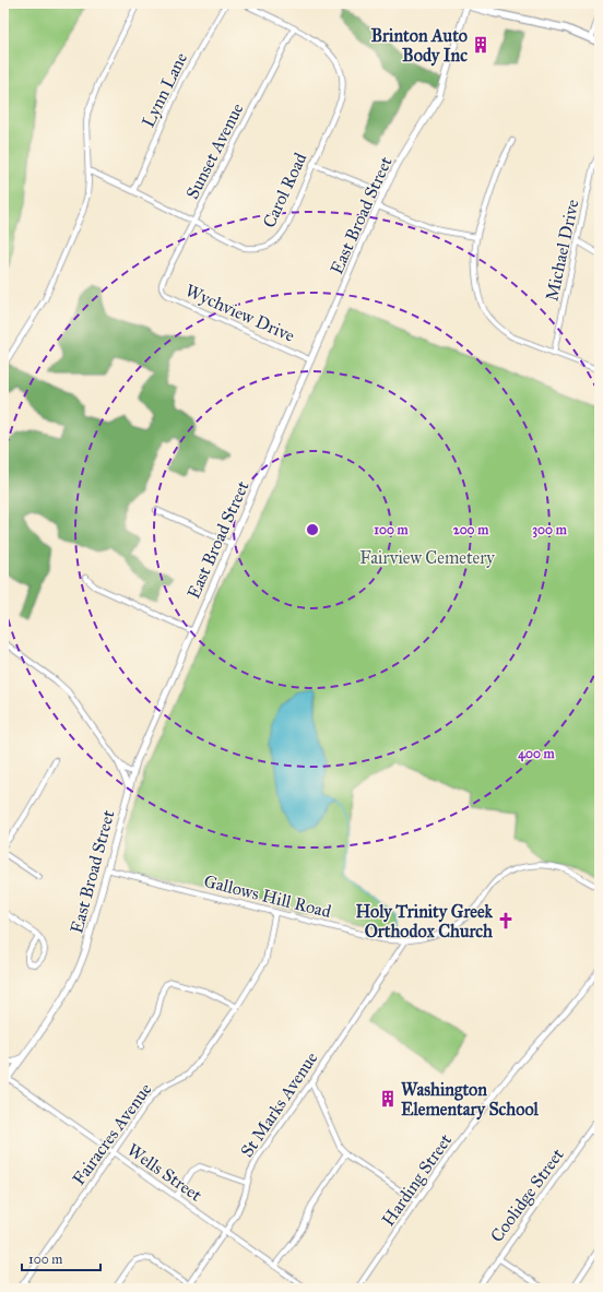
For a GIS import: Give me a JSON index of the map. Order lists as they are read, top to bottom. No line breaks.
{"streets":{"street":["Lynn Lane","Sunset Avenue","Carol Road","East Broad Street","Michael Drive","Wychview Drive","Gallows Hill Road","St Marks Avenue","Fairacres Avenue","Wells Street","Harding Street","Coolidge Street"]},"crossings":[["Lynn Lane","Carol Road"],["Sunset Avenue","Carol Road"],["Sunset Avenue","Wychview Drive"],["East Broad Street","Wychview Drive"],["East Broad Street","Gallows Hill Road"],["East Broad Street","Wells Street"],["Gallows Hill Road","St Marks Avenue"],["Gallows Hill Road","Fairacres Avenue"],["St Marks Avenue","Wells Street"],["Fairacres Avenue","Wells Street"]],"parks":["Fairview Cemetery"],"places":{"building":["Brinton Auto Body Inc","Washington Elementary School"],"church":["Holy Trinity Greek Orthodox Church"]},"scale_bar":"100 m","rings":["100 m","200 m","300 m","400 m"]}
